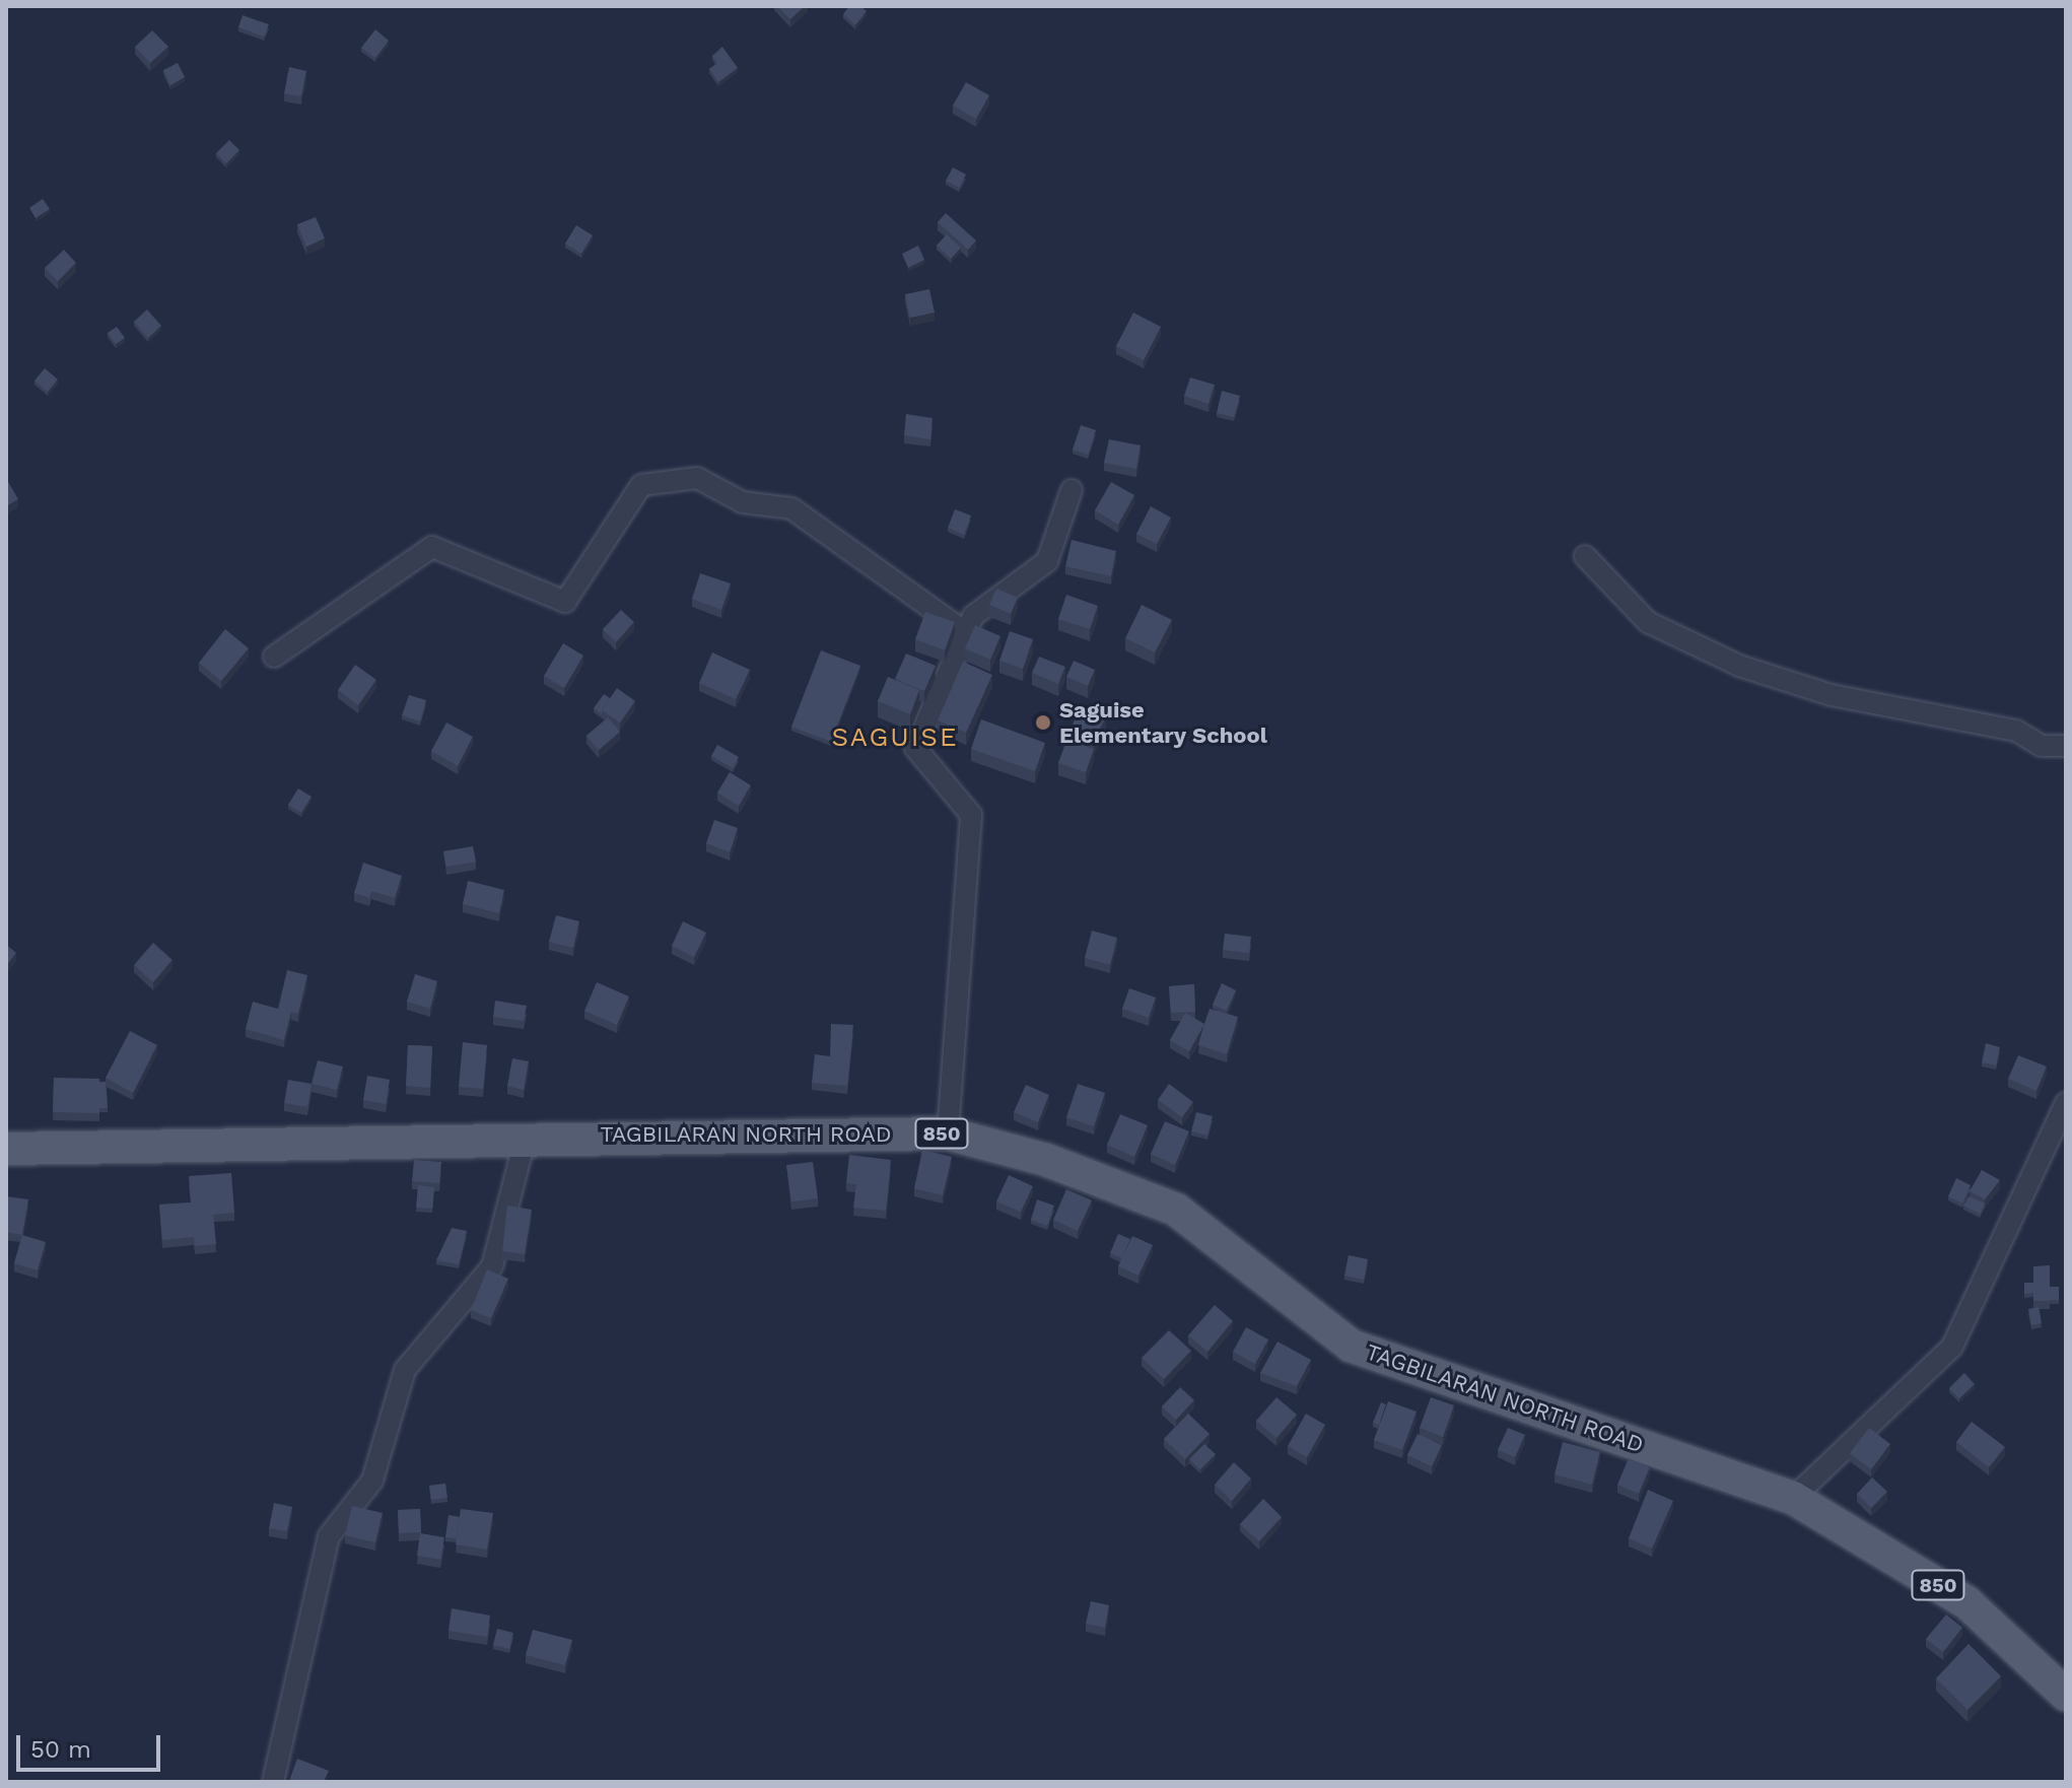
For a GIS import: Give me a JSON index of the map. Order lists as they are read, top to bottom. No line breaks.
{"streets":{"main road":["850","TAGBILARAN NORTH ROAD"]},"districts":["SAGUISE"],"places":["Saguise Elementary School"],"scale_bar":"50 m"}
